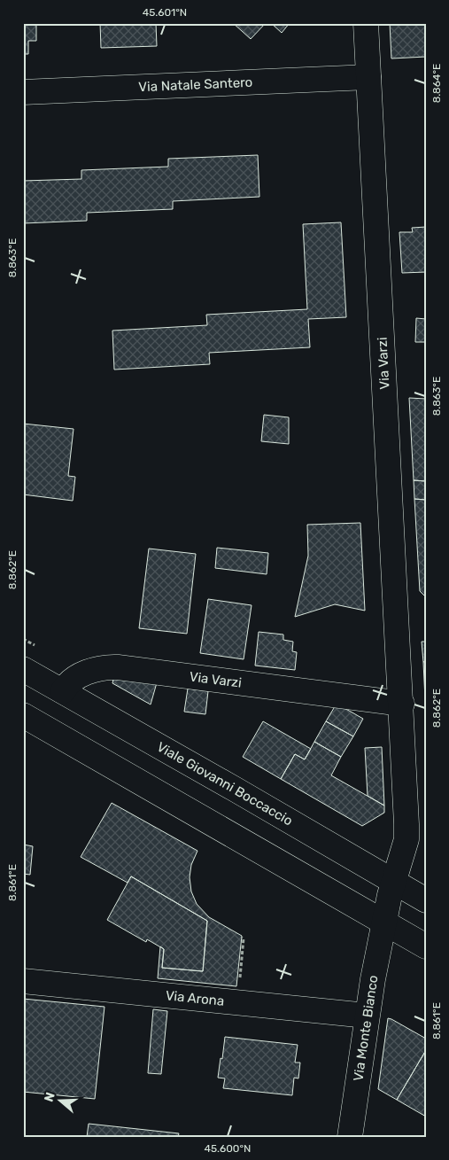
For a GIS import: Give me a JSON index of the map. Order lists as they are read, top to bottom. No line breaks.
{"streets":{"street":["Via Natale Santero","Via Varzi","Viale Giovanni Boccaccio","Via Arona","Via Monte Bianco"]},"crossings":[["Via Natale Santero","Via Varzi"],["Via Varzi","Viale Giovanni Boccaccio"],["Via Varzi","Via Monte Bianco"],["Via Arona","Via Monte Bianco"]],"north":"left","coordinates":["45.601°N","8.864°E","8.863°E","8.862°E","8.861°E","45.600°N"]}
